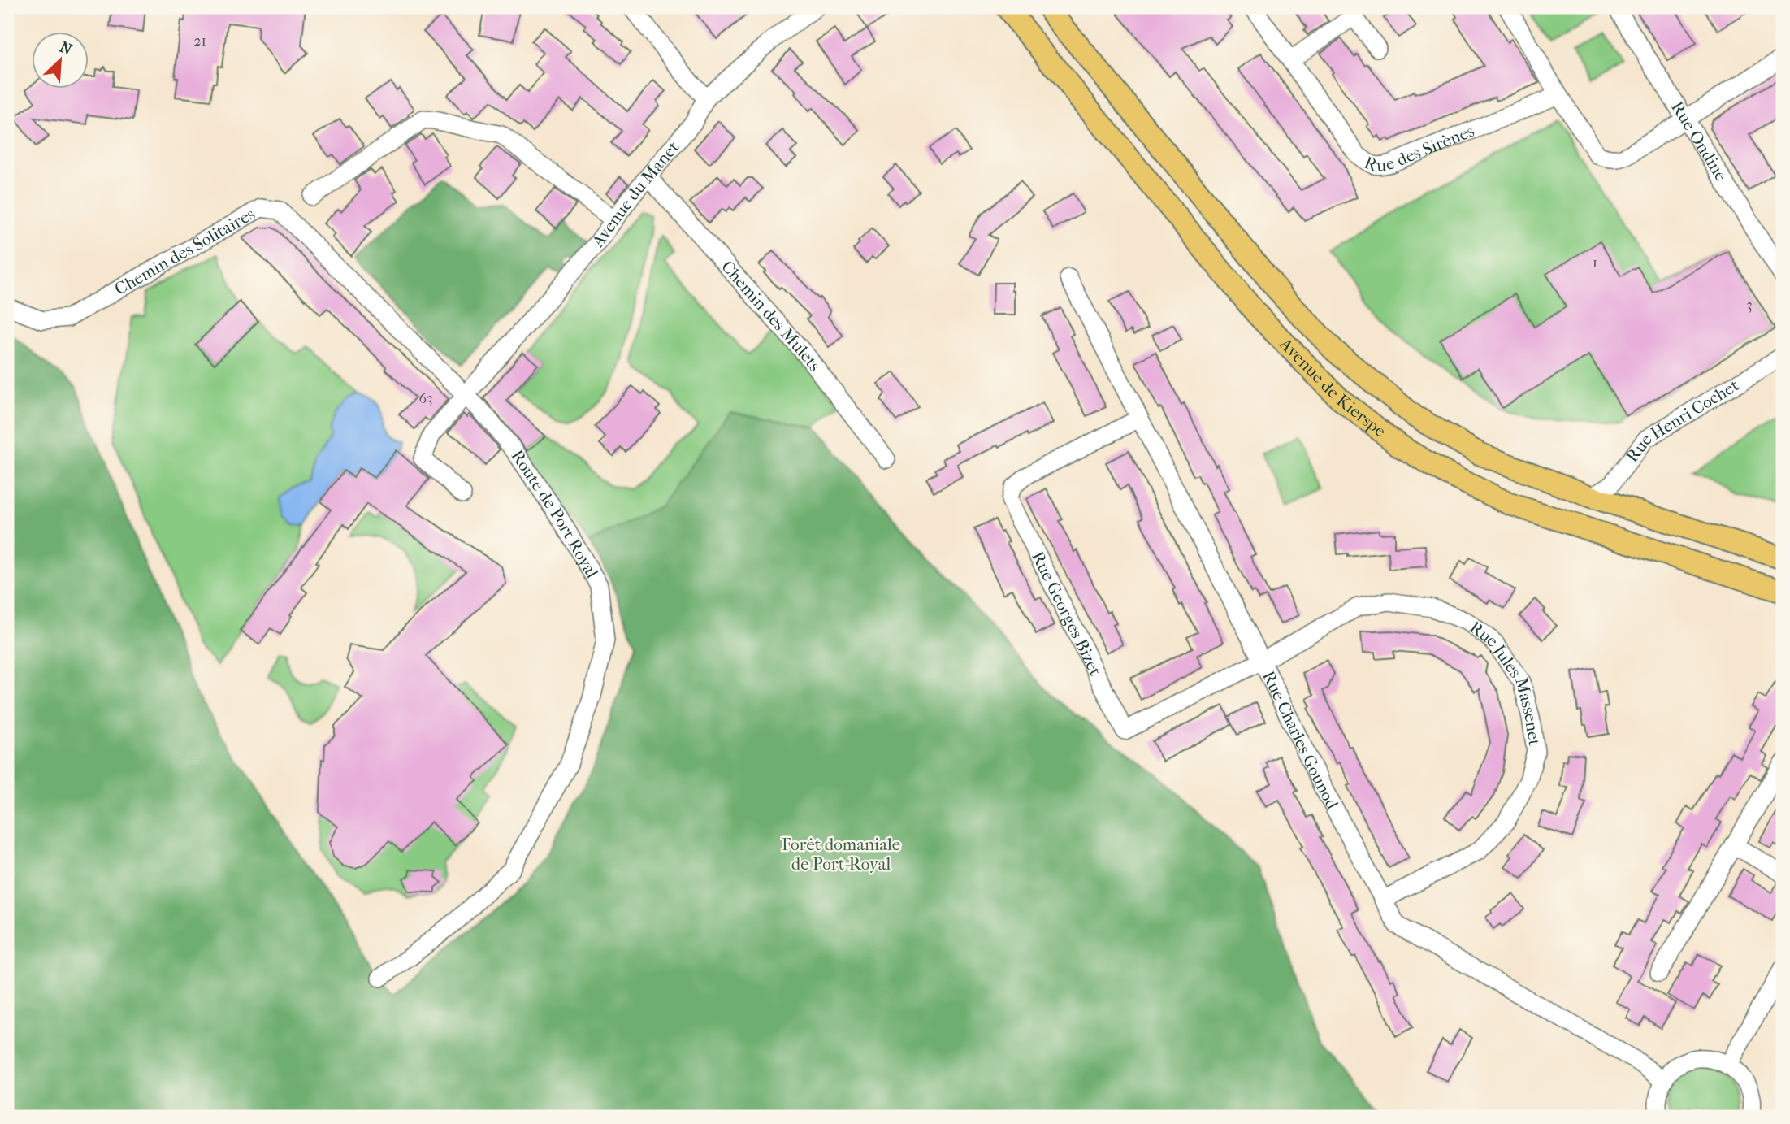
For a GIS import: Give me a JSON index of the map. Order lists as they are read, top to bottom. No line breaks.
{"streets":{"main road":["Avenue de Kierspe"],"street":["Rue des Sirènes","Rue Ondine","Avenue du Manet","Chemin des Solitaires","Chemin des Mulets","Rue Henri Cochet","Route de Port Royal","Rue Georges Bizet","Rue Jules Massenet","Rue Charles Gounod"]},"crossings":[["Avenue du Manet","Chemin des Solitaires"],["Avenue du Manet","Chemin des Mulets"],["Avenue du Manet","Route de Port Royal"],["Chemin des Solitaires","Route de Port Royal"],["Avenue de Kierspe","Rue Henri Cochet"],["Rue Georges Bizet","Rue Jules Massenet"],["Rue Georges Bizet","Rue Charles Gounod"],["Rue Jules Massenet","Rue Charles Gounod"]],"parks":["Forêt domaniale de Port-Royal"],"house_numbers":["21","1","3","63"],"north":"top right"}
